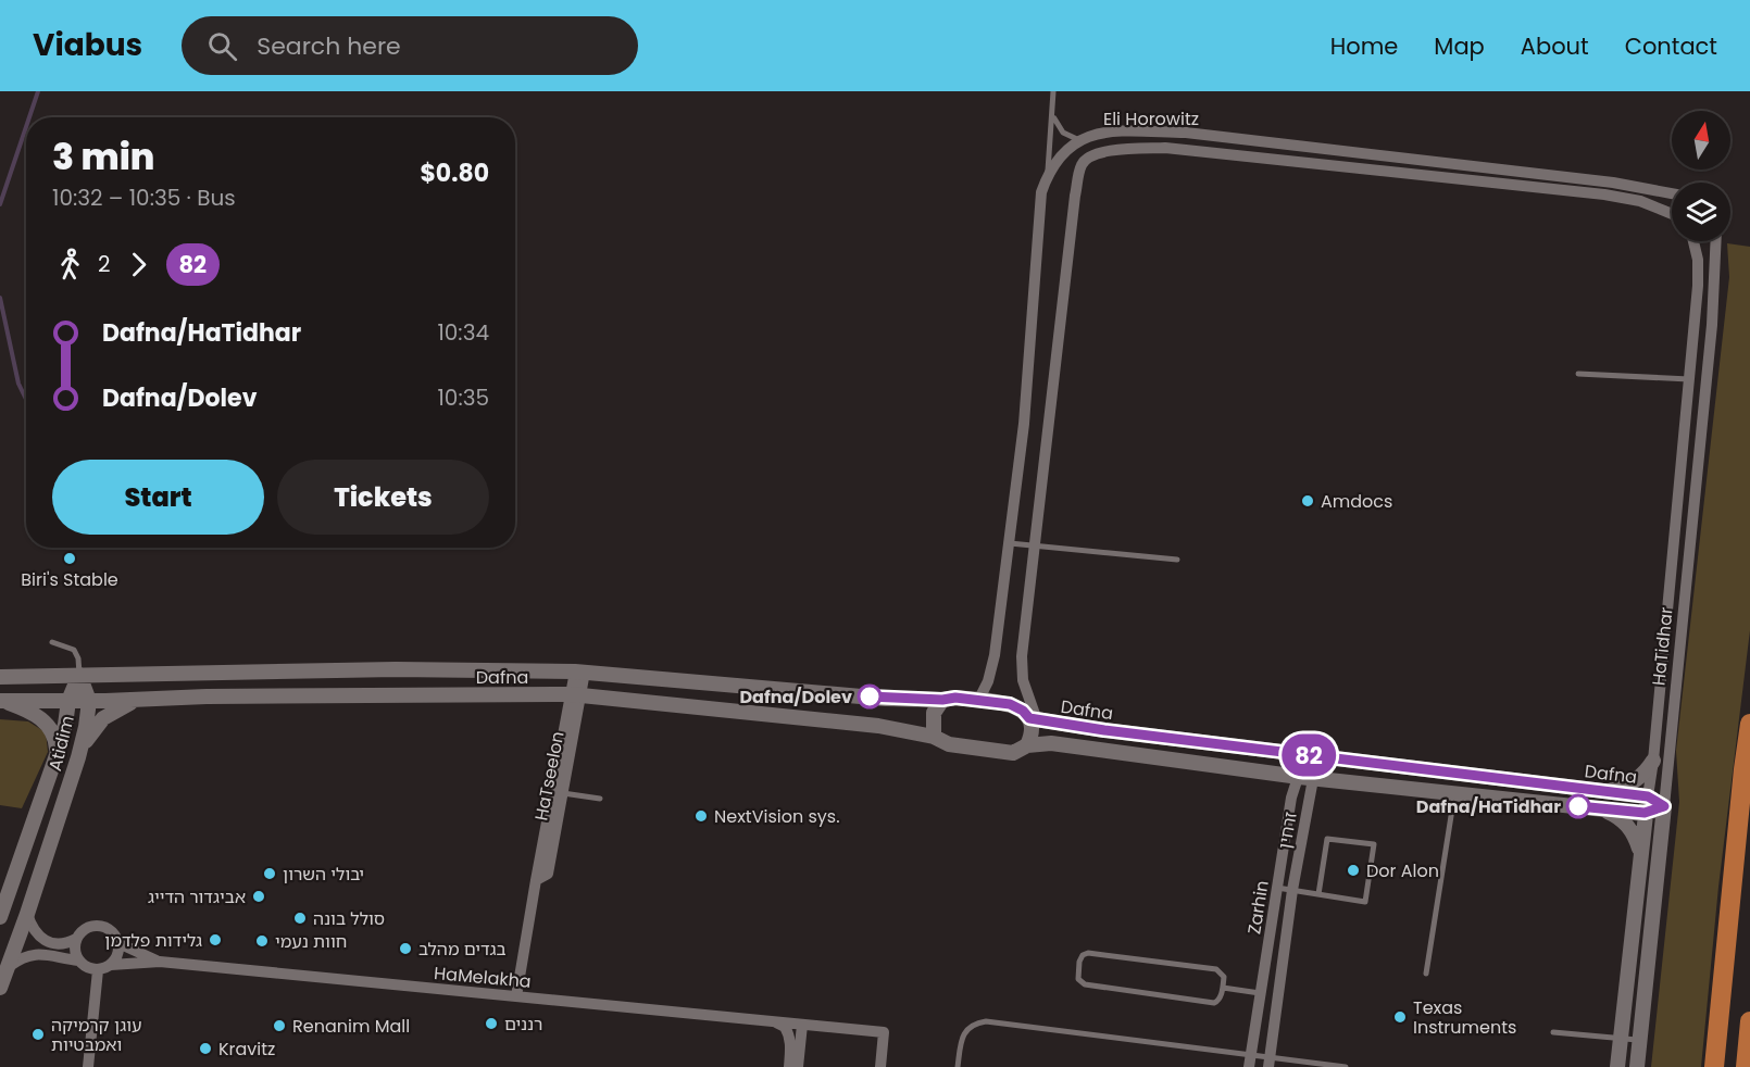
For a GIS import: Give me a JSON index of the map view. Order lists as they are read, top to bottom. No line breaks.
{"streets":{"street":["Eli Horowitz","HaTidhar","Dafna","Atidim","HaTseelon","זרחין","Zarhin","HaMelakha"]},"crossings":[["Eli Horowitz","Dafna"],["HaTidhar","Dafna"],["Dafna","Atidim"],["Dafna","HaTseelon"],["Dafna","זרחין"],["Dafna","Zarhin"],["HaTseelon","HaMelakha"],["זרחין","Zarhin"]],"places":["Amdocs","Biri's Stable","Dafna/Dolev","Dafna/HaTidhar","NextVision sys.","Dor Alon","יבולי השרון","אביגדור הדייג","סולל בונה","גלידות פלדמן","חוות נעמי","בגדים מהלב","Texas Instruments","רננים","Renanim Mall","עוגן קרמיקה ואמבטיות","Kravitz"],"lines":["bus line 82"],"north":"top","page":{"header":"Viabus","search":"Search here","nav":["Home","Map","About","Contact"],"on_map":"82","heading":["3 min","10:32 – 10:35 · Bus","$0.80"],"legs":["2","82"],"list":[{"name":"Dafna/HaTidhar","value":"10:34"},{"name":"Dafna/Dolev","value":"10:35"}],"buttons":["Start","Tickets"]}}
